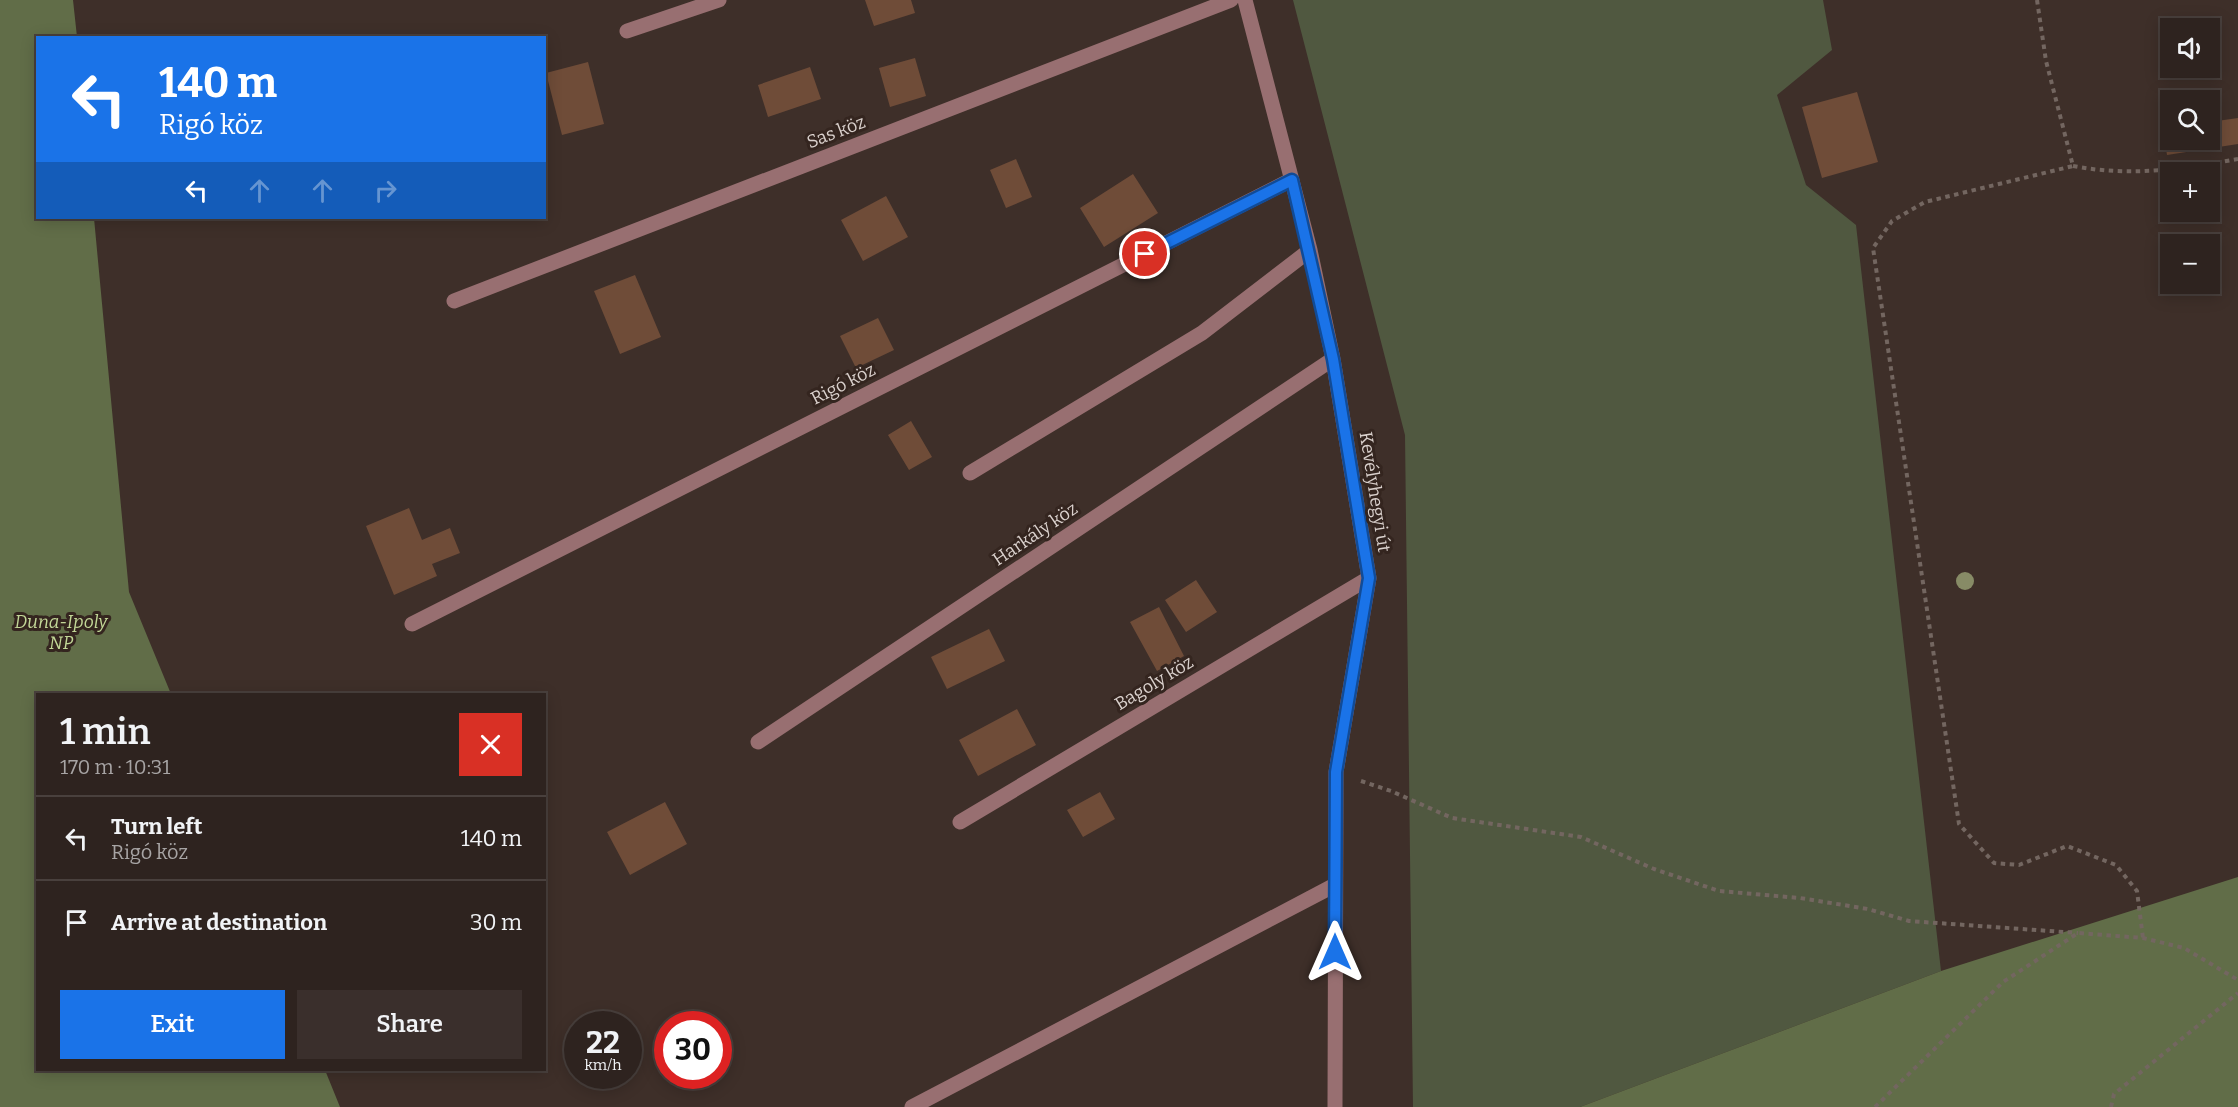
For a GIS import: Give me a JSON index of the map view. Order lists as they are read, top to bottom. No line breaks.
{"streets":{"street":["Sas köz","Rigó köz","Kevélyhegyi út","Harkály köz","Bagoly köz"]},"crossings":[["Rigó köz","Kevélyhegyi út"],["Kevélyhegyi út","Harkály köz"],["Kevélyhegyi út","Bagoly köz"]],"parks":["Duna-Ipoly NP"],"page":{"map_buttons":["+","−"],"turn":["140 m","Rigó köz"],"heading":["1 min","170 m · 10:31"],"list":[{"name":"Turn left","note":"Rigó köz","value":"140 m"},{"name":"Arrive at destination","value":"30 m"}],"buttons":["Exit","Share"],"speed":"22 km/h","limit":"30"}}
